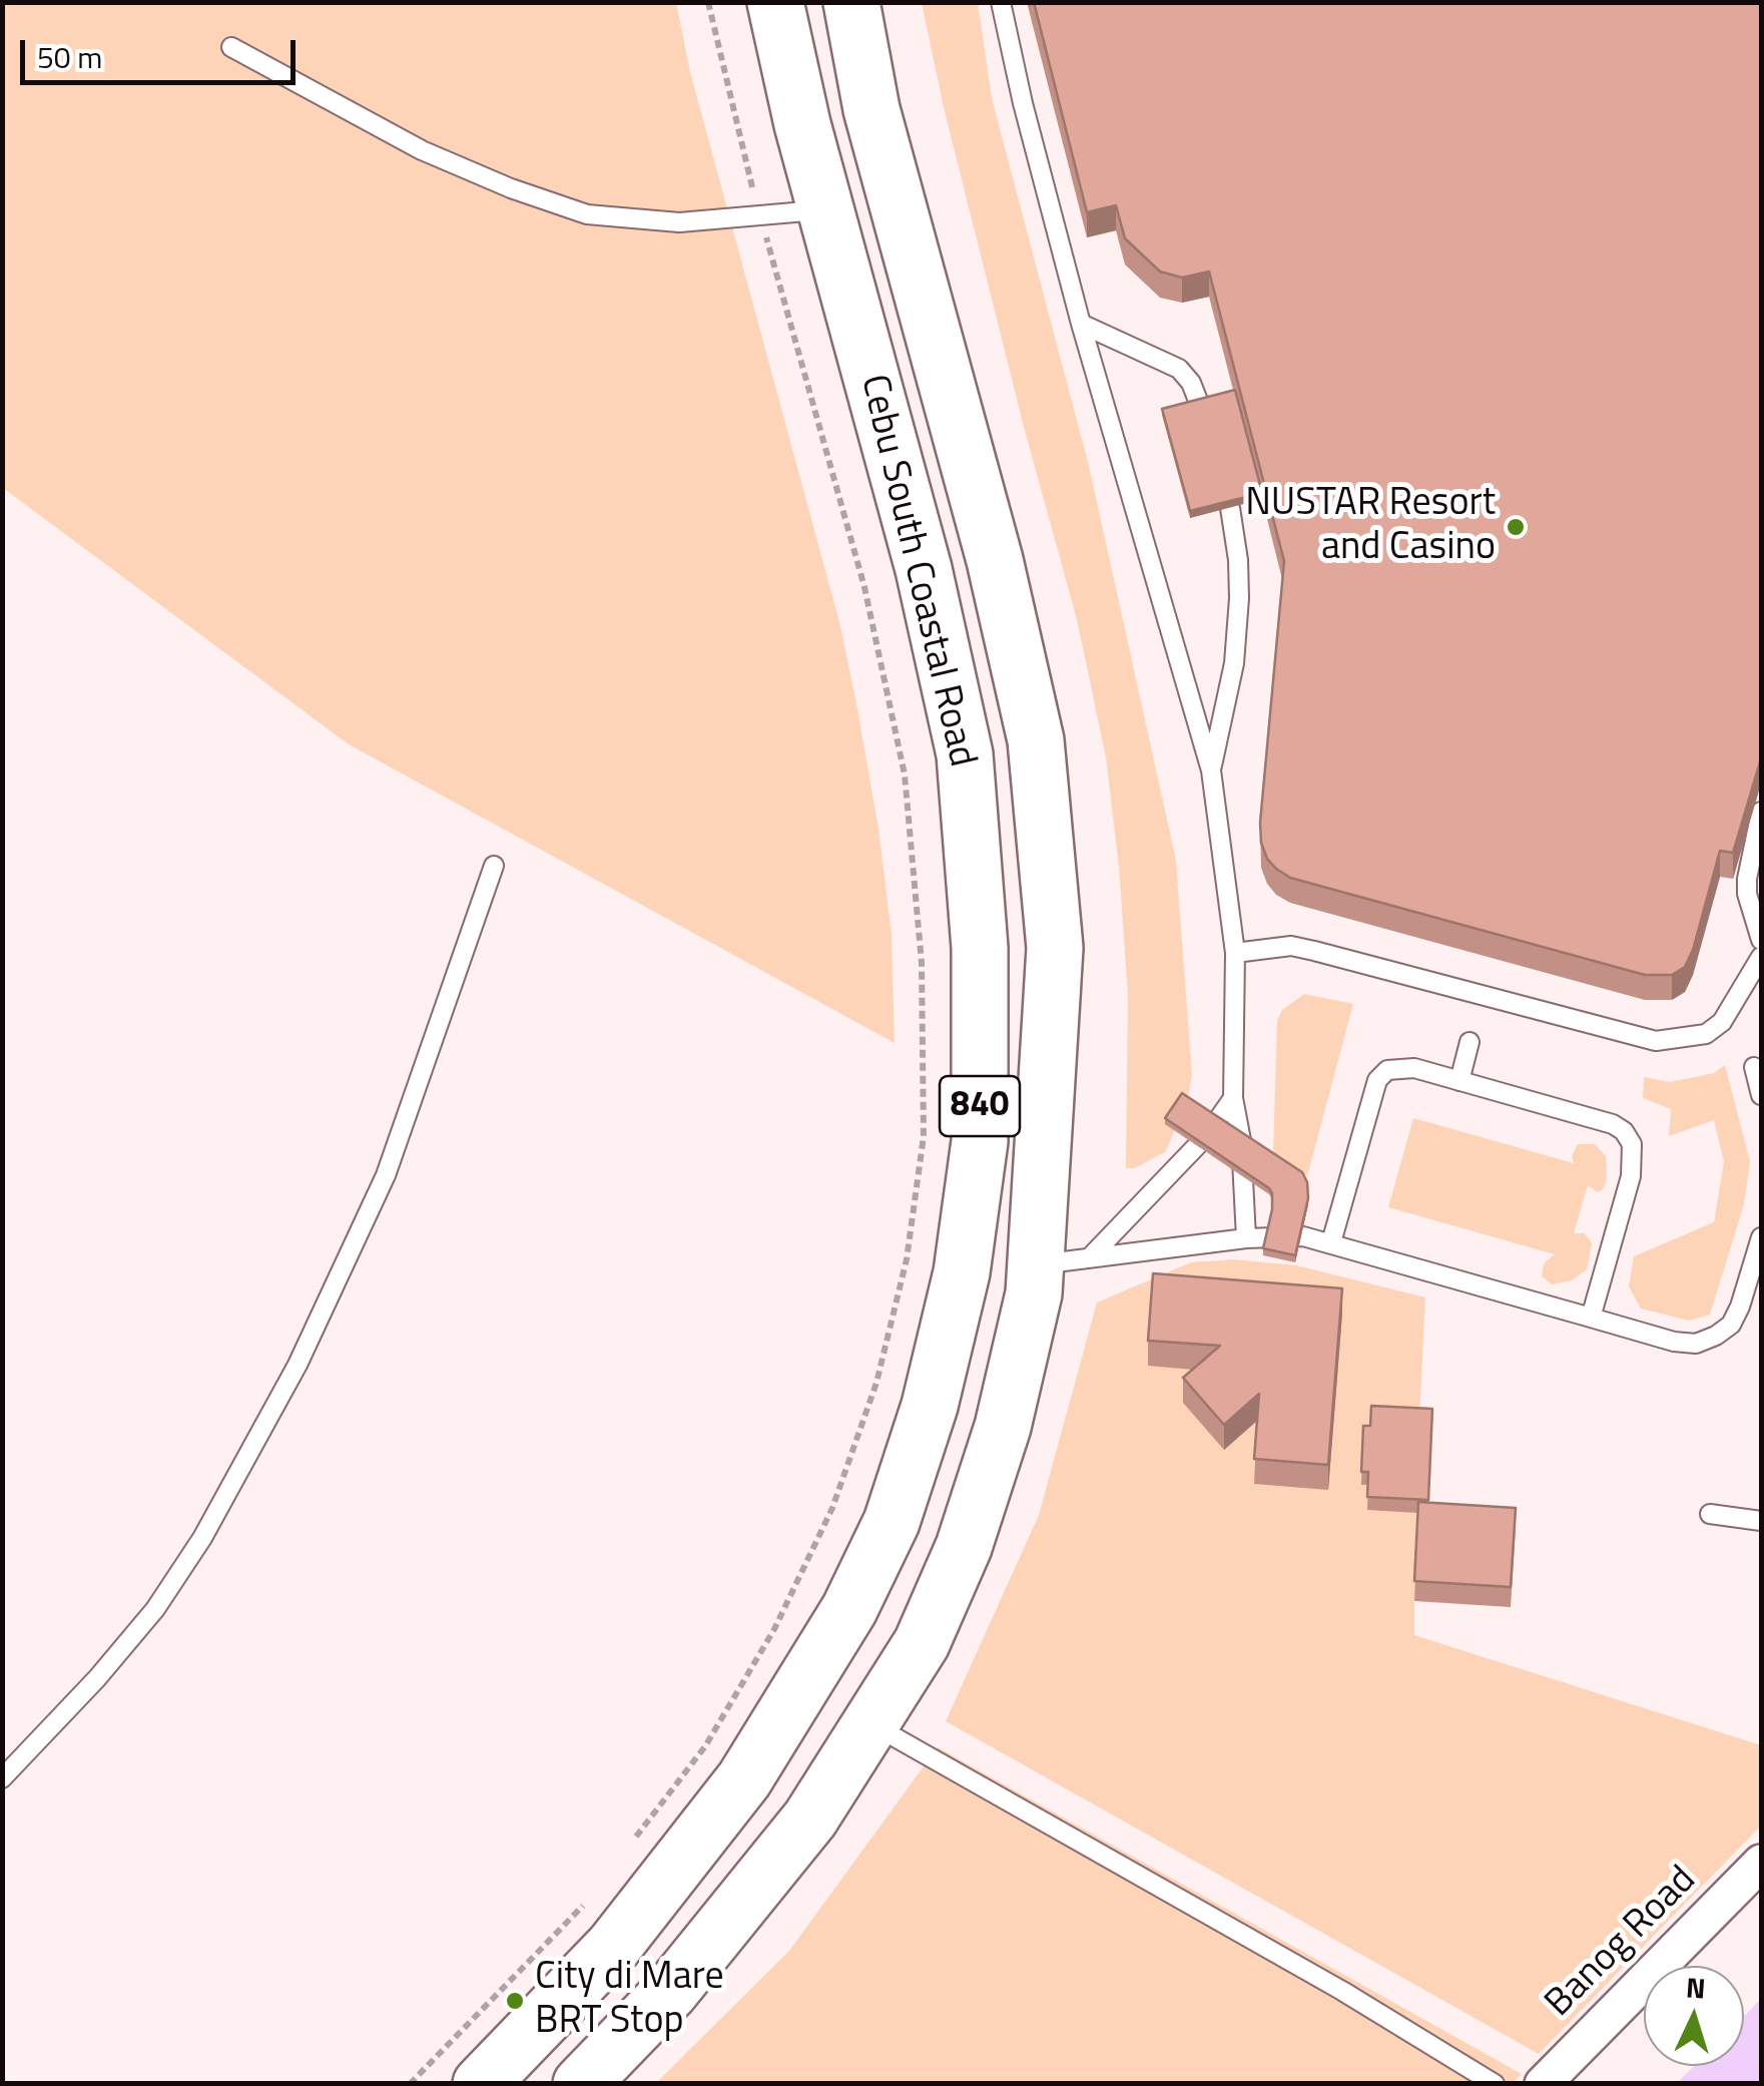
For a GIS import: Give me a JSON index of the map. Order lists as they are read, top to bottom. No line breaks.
{"streets":{"highway":["Cebu South Coastal Road","840"],"street":["Banog Road"]},"places":["NUSTAR Resort and Casino","City di Mare BRT Stop"],"scale_bar":"50 m","north":"top"}
